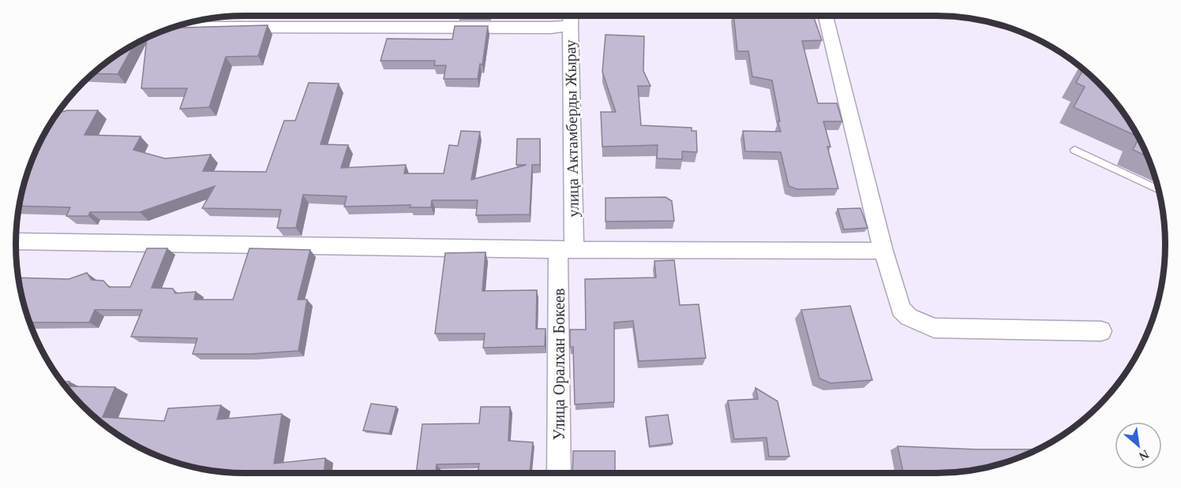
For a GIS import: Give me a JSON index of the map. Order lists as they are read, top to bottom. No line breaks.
{"streets":{"street":["улица Актамберды Жырау","Улица Оралхан Бокеев"]},"crossings":[["улица Актамберды Жырау","Улица Оралхан Бокеев"]],"north":"bottom right"}
